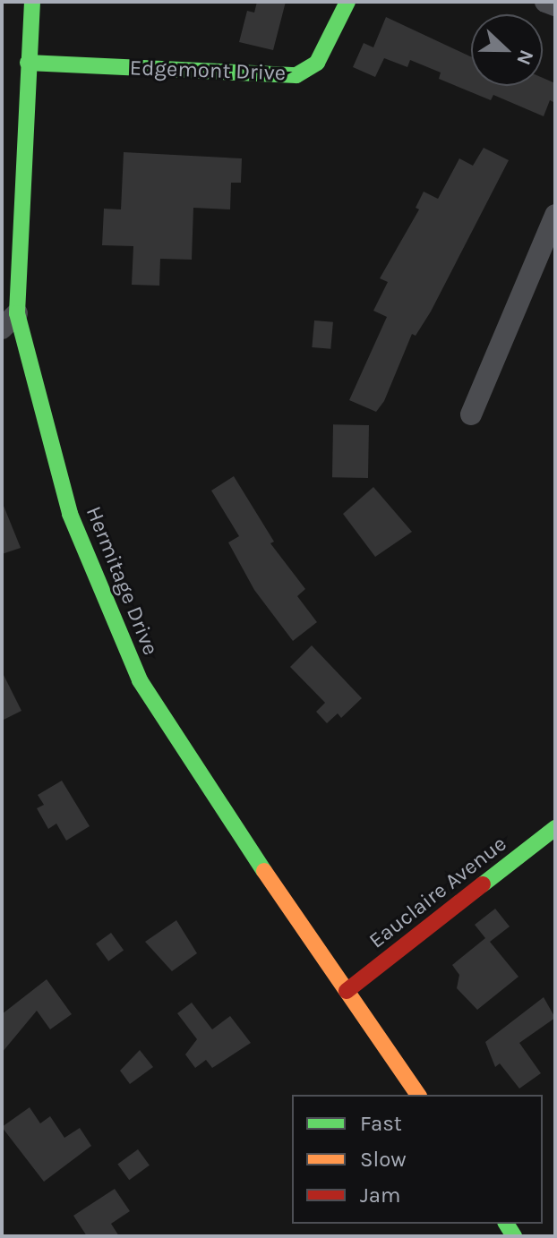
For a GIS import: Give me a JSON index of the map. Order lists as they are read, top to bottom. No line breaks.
{"streets":{"street":["Edgemont Drive","Hermitage Drive","Eauclaire Avenue"]},"crossings":[["Edgemont Drive","Hermitage Drive"],["Hermitage Drive","Eauclaire Avenue"]],"legend":["Fast","Slow","Jam"],"north":"right"}
